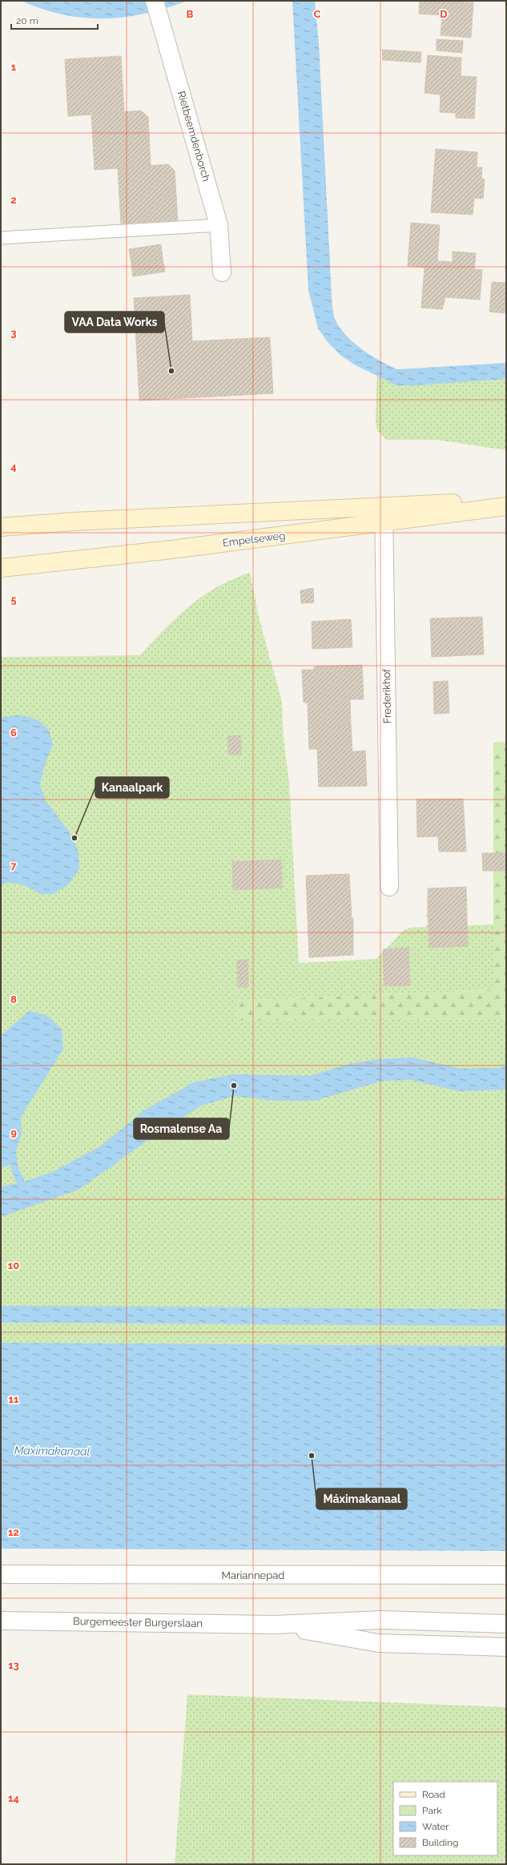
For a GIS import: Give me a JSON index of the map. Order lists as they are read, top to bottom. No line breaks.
{"streets":{"street":["Rietbeemdenborch","Empelseweg","Frederikhof","Mariannepad","Burgemeester Burgerslaan"]},"crossings":[["Empelseweg","Frederikhof"]],"water":["Máximakanaal"],"places":["VAA Data Works","Kanaalpark","Rosmalense Aa","Máximakanaal"],"legend":["Road","Park","Water","Building"],"scale_bar":"20 m","grid":{"columns":["B","C","D"],"rows":["1","2","3","4","5","6","7","8","9","10","11","12","13","14"]}}
